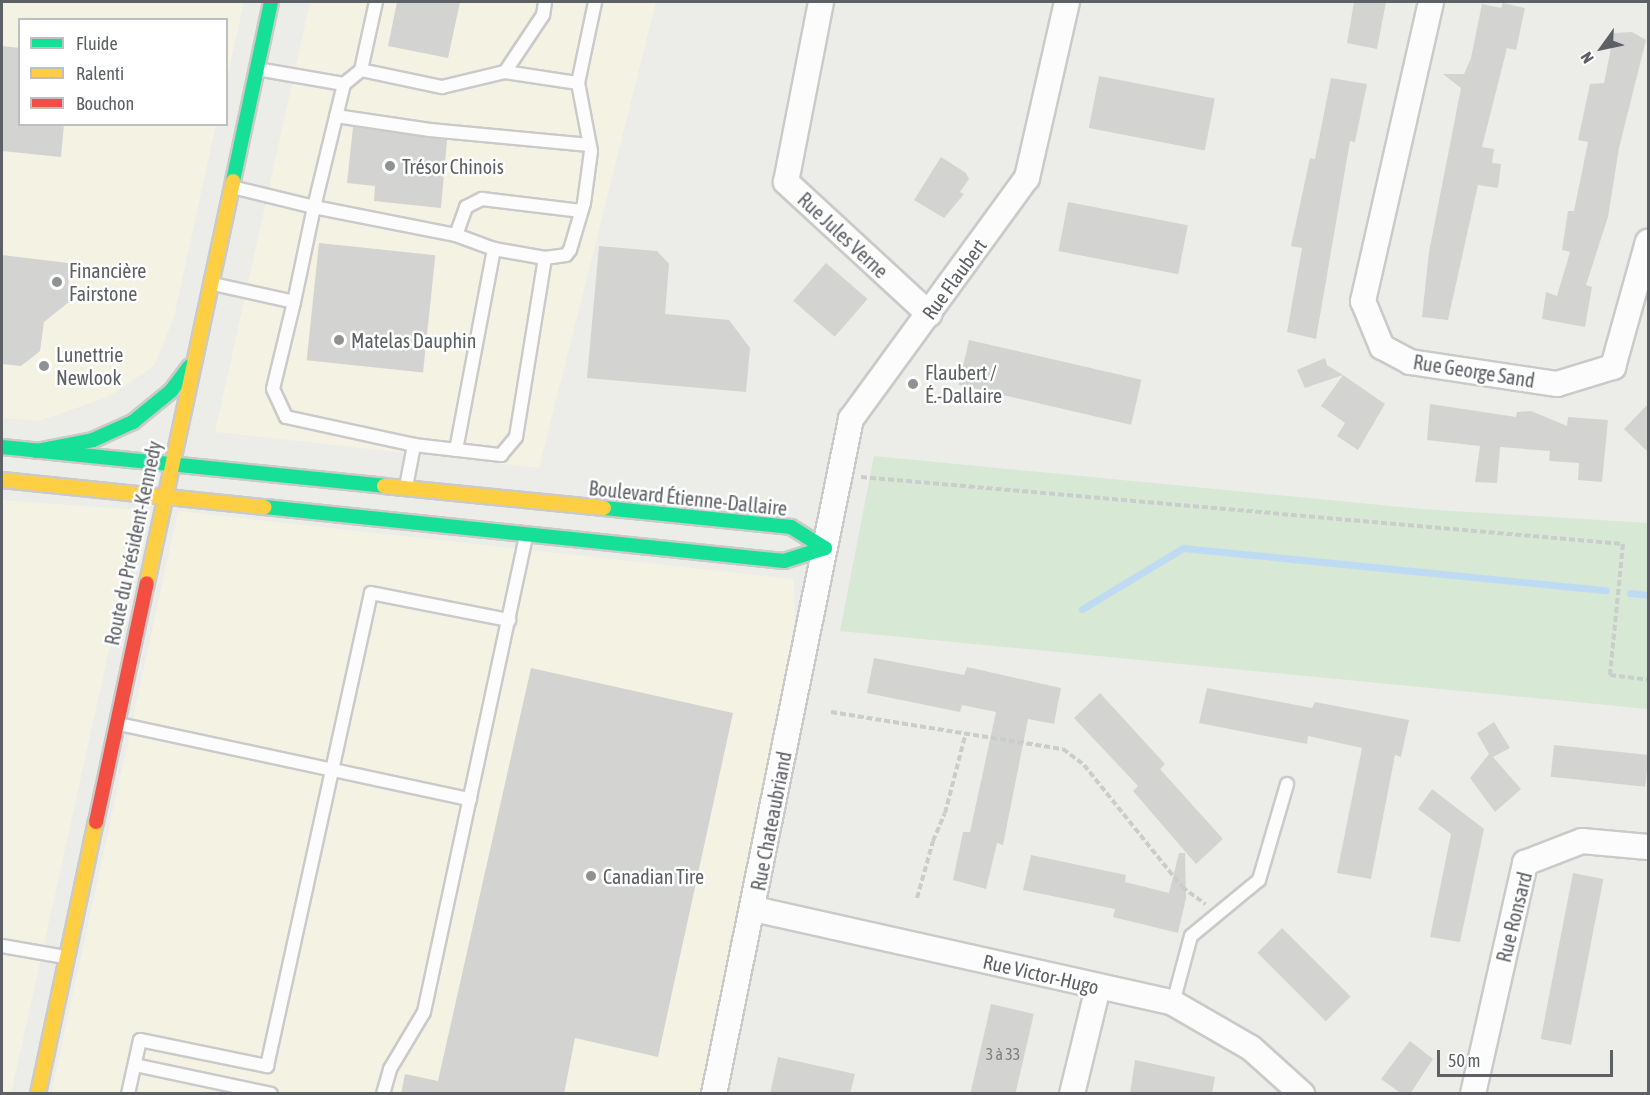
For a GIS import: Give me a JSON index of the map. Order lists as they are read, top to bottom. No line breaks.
{"streets":{"street":["Rue Jules Verne","Rue Flaubert","Rue George Sand","Boulevard Étienne-Dallaire","Route du Président-Kennedy","Rue Chateaubriand","Rue Ronsard","Rue Victor-Hugo"]},"crossings":[["Rue Jules Verne","Rue Flaubert"],["Rue Flaubert","Boulevard Étienne-Dallaire"],["Rue Flaubert","Rue Chateaubriand"],["Boulevard Étienne-Dallaire","Route du Président-Kennedy"],["Boulevard Étienne-Dallaire","Rue Chateaubriand"],["Rue Chateaubriand","Rue Victor-Hugo"]],"places":["Trésor Chinois","Financière Fairstone","Matelas Dauphin","Lunettrie Newlook","Flaubert / É.-Dallaire","Canadian Tire"],"house_numbers":["3 à 33"],"legend":["Fluide","Ralenti","Bouchon"],"scale_bar":"50 m","north":"bottom left"}
